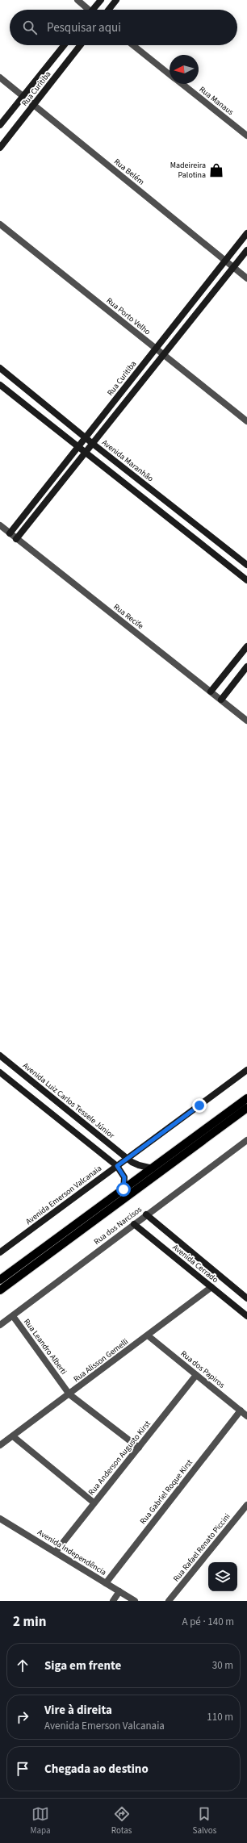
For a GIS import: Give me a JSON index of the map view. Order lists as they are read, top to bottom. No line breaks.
{"streets":{"street":["Rua Curitiba","Rua Manaus","Rua Belém","Rua Porto Velho","Avenida Maranhão","Rua Recife","Avenida Luiz Carlos Tessele Júnior","Avenida Emerson Valcanaia","Rua dos Narcisos","Avenida Cerrado","Rua Leandro Alberti","Rua Alisson Gemelli","Rua dos Papiros","Rua Anderson Augusto Kirst","Rua Gabriel Roque Kirst","Rua Rafael Renato Piccini","Avenida Independência"]},"crossings":[["Rua Curitiba","Rua Belém"],["Rua Curitiba","Rua Porto Velho"],["Rua Curitiba","Avenida Maranhão"],["Rua Curitiba","Rua Recife"],["Avenida Luiz Carlos Tessele Júnior","Avenida Emerson Valcanaia"],["Rua dos Narcisos","Avenida Cerrado"],["Rua dos Narcisos","Rua Leandro Alberti"],["Avenida Cerrado","Rua Alisson Gemelli"],["Rua Leandro Alberti","Rua Alisson Gemelli"],["Rua Leandro Alberti","Rua Anderson Augusto Kirst"],["Rua Alisson Gemelli","Rua dos Papiros"],["Rua dos Papiros","Rua Anderson Augusto Kirst"],["Rua dos Papiros","Rua Gabriel Roque Kirst"],["Rua Anderson Augusto Kirst","Avenida Independência"],["Rua Gabriel Roque Kirst","Avenida Independência"]],"places":{"shop":["Madeireira Palotina"]},"north":"left","page":{"search":"Pesquisar aqui","heading":["2 min","A pé · 140 m"],"list":[["Siga em frente","30 m"],["Vire à direita","Avenida Emerson Valcanaia","110 m"],"Chegada ao destino"],"nav":["Mapa","Rotas","Salvos"]}}
